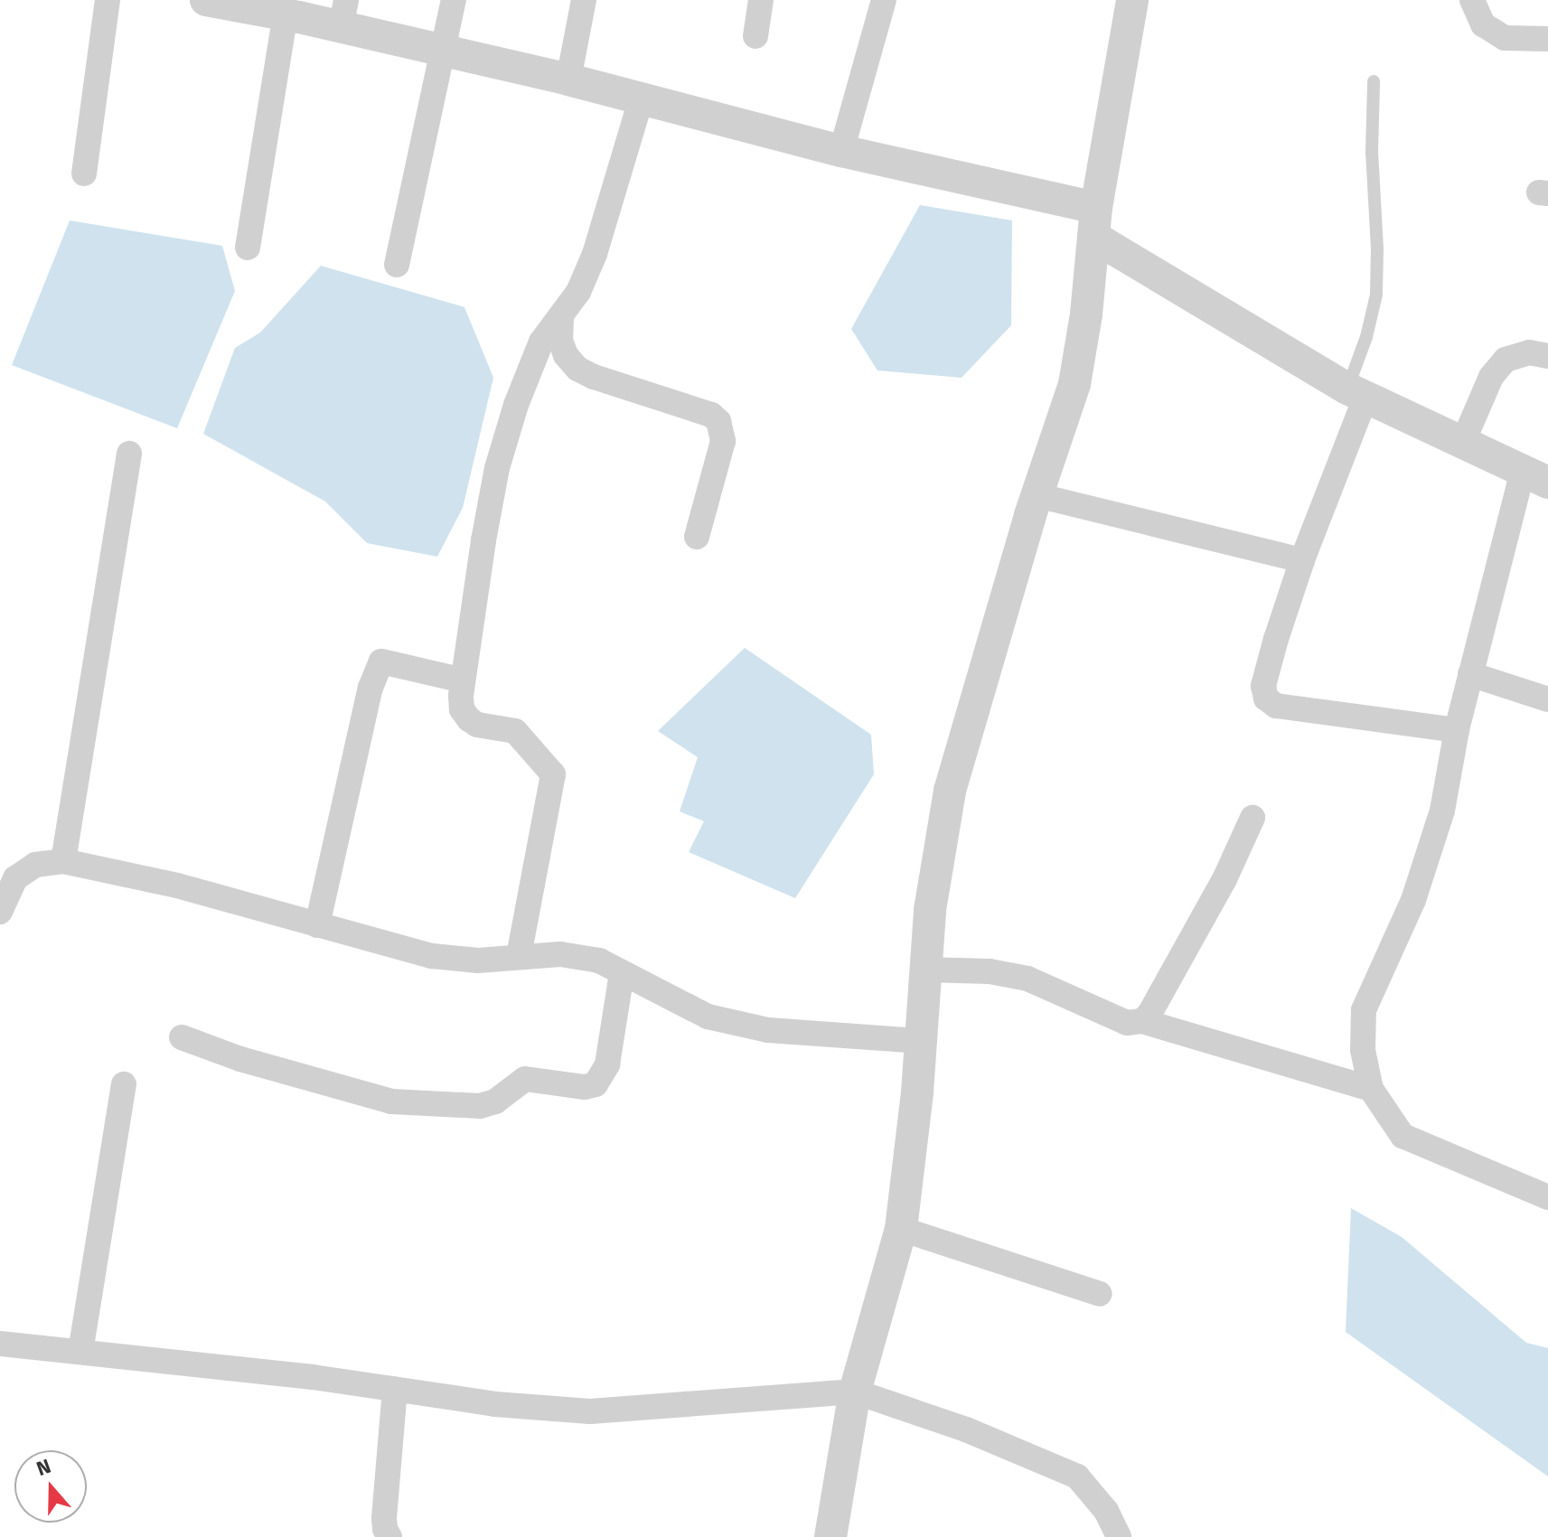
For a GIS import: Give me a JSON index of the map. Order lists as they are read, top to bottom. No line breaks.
{"north":"top"}
